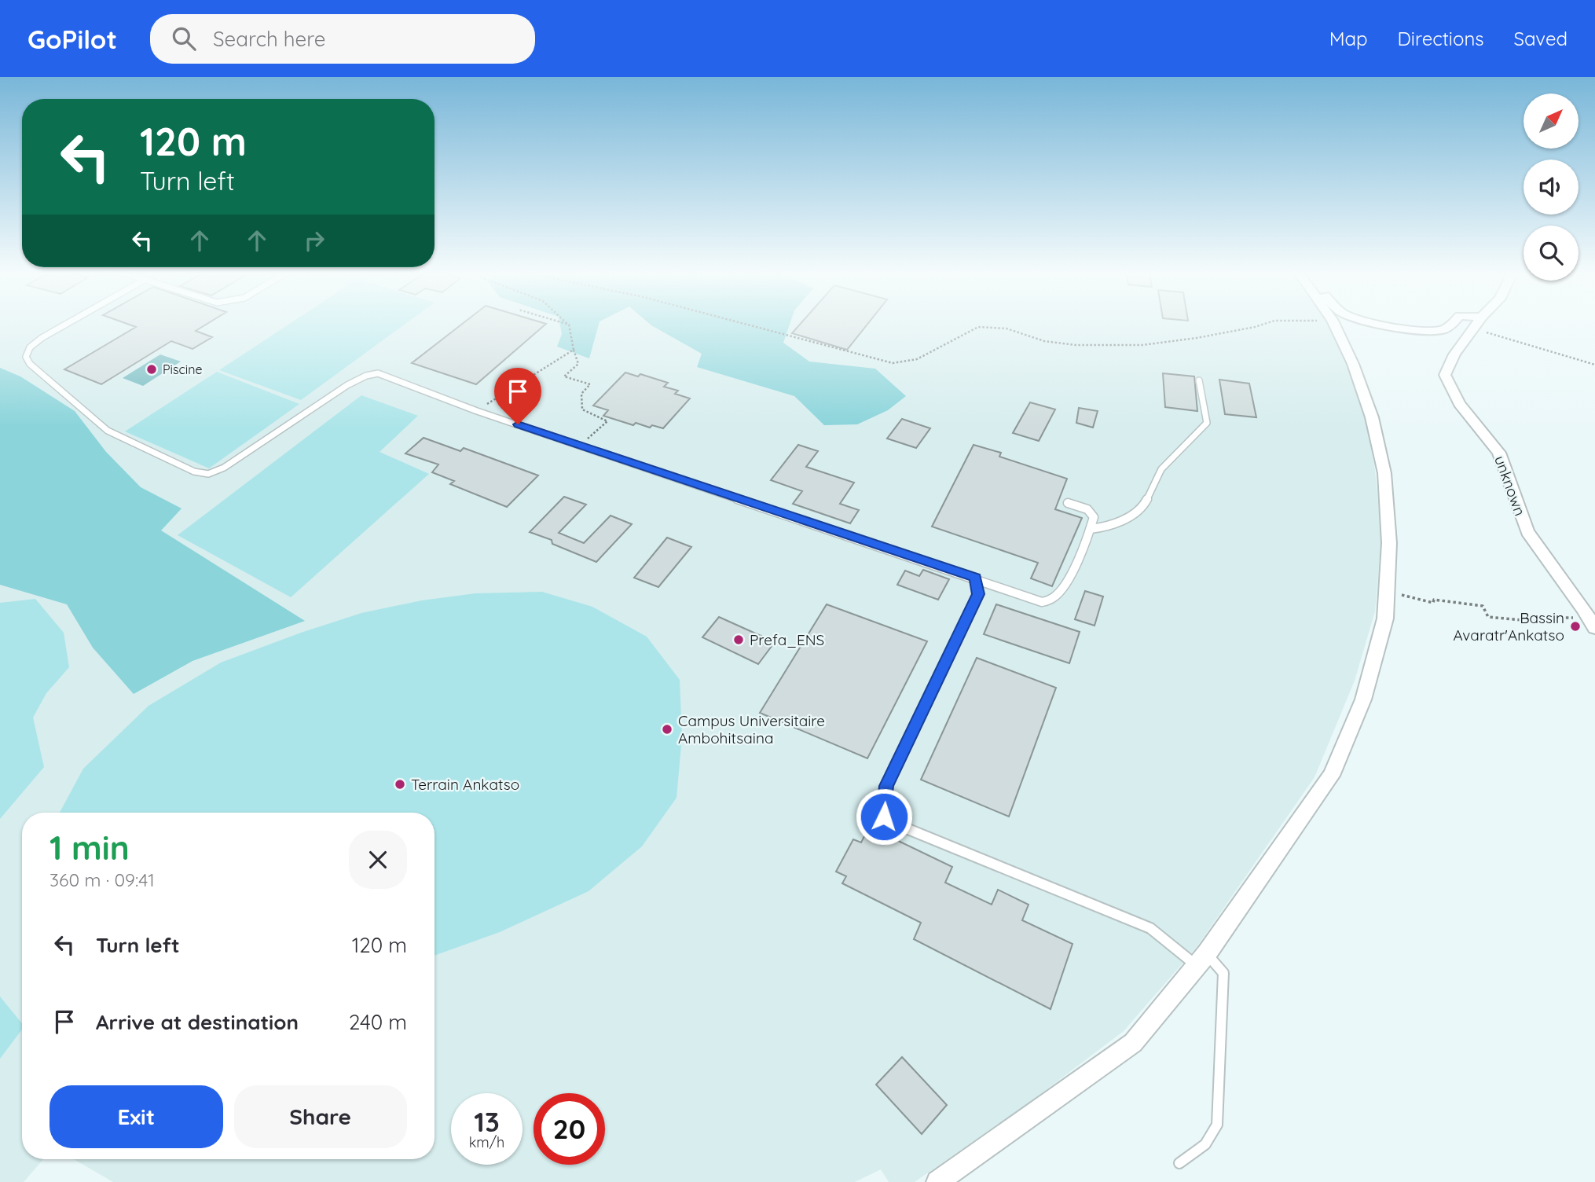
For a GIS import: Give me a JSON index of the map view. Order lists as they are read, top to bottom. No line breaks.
{"streets":{"street":["unknown"]},"places":["Piscine","Bassin Avaratr'Ankatso","Prefa_ENS","Campus Universitaire Ambohitsaina","Terrain Ankatso"],"north":"top right","page":{"header":"GoPilot","search":"Search here","nav":["Map","Directions","Saved"],"turn":["120 m","Turn left"],"heading":["1 min","360 m · 09:41"],"list":[{"name":"Turn left","value":"120 m"},{"name":"Arrive at destination","value":"240 m"}],"buttons":["Exit","Share"],"speed":"13 km/h","limit":"20"}}
